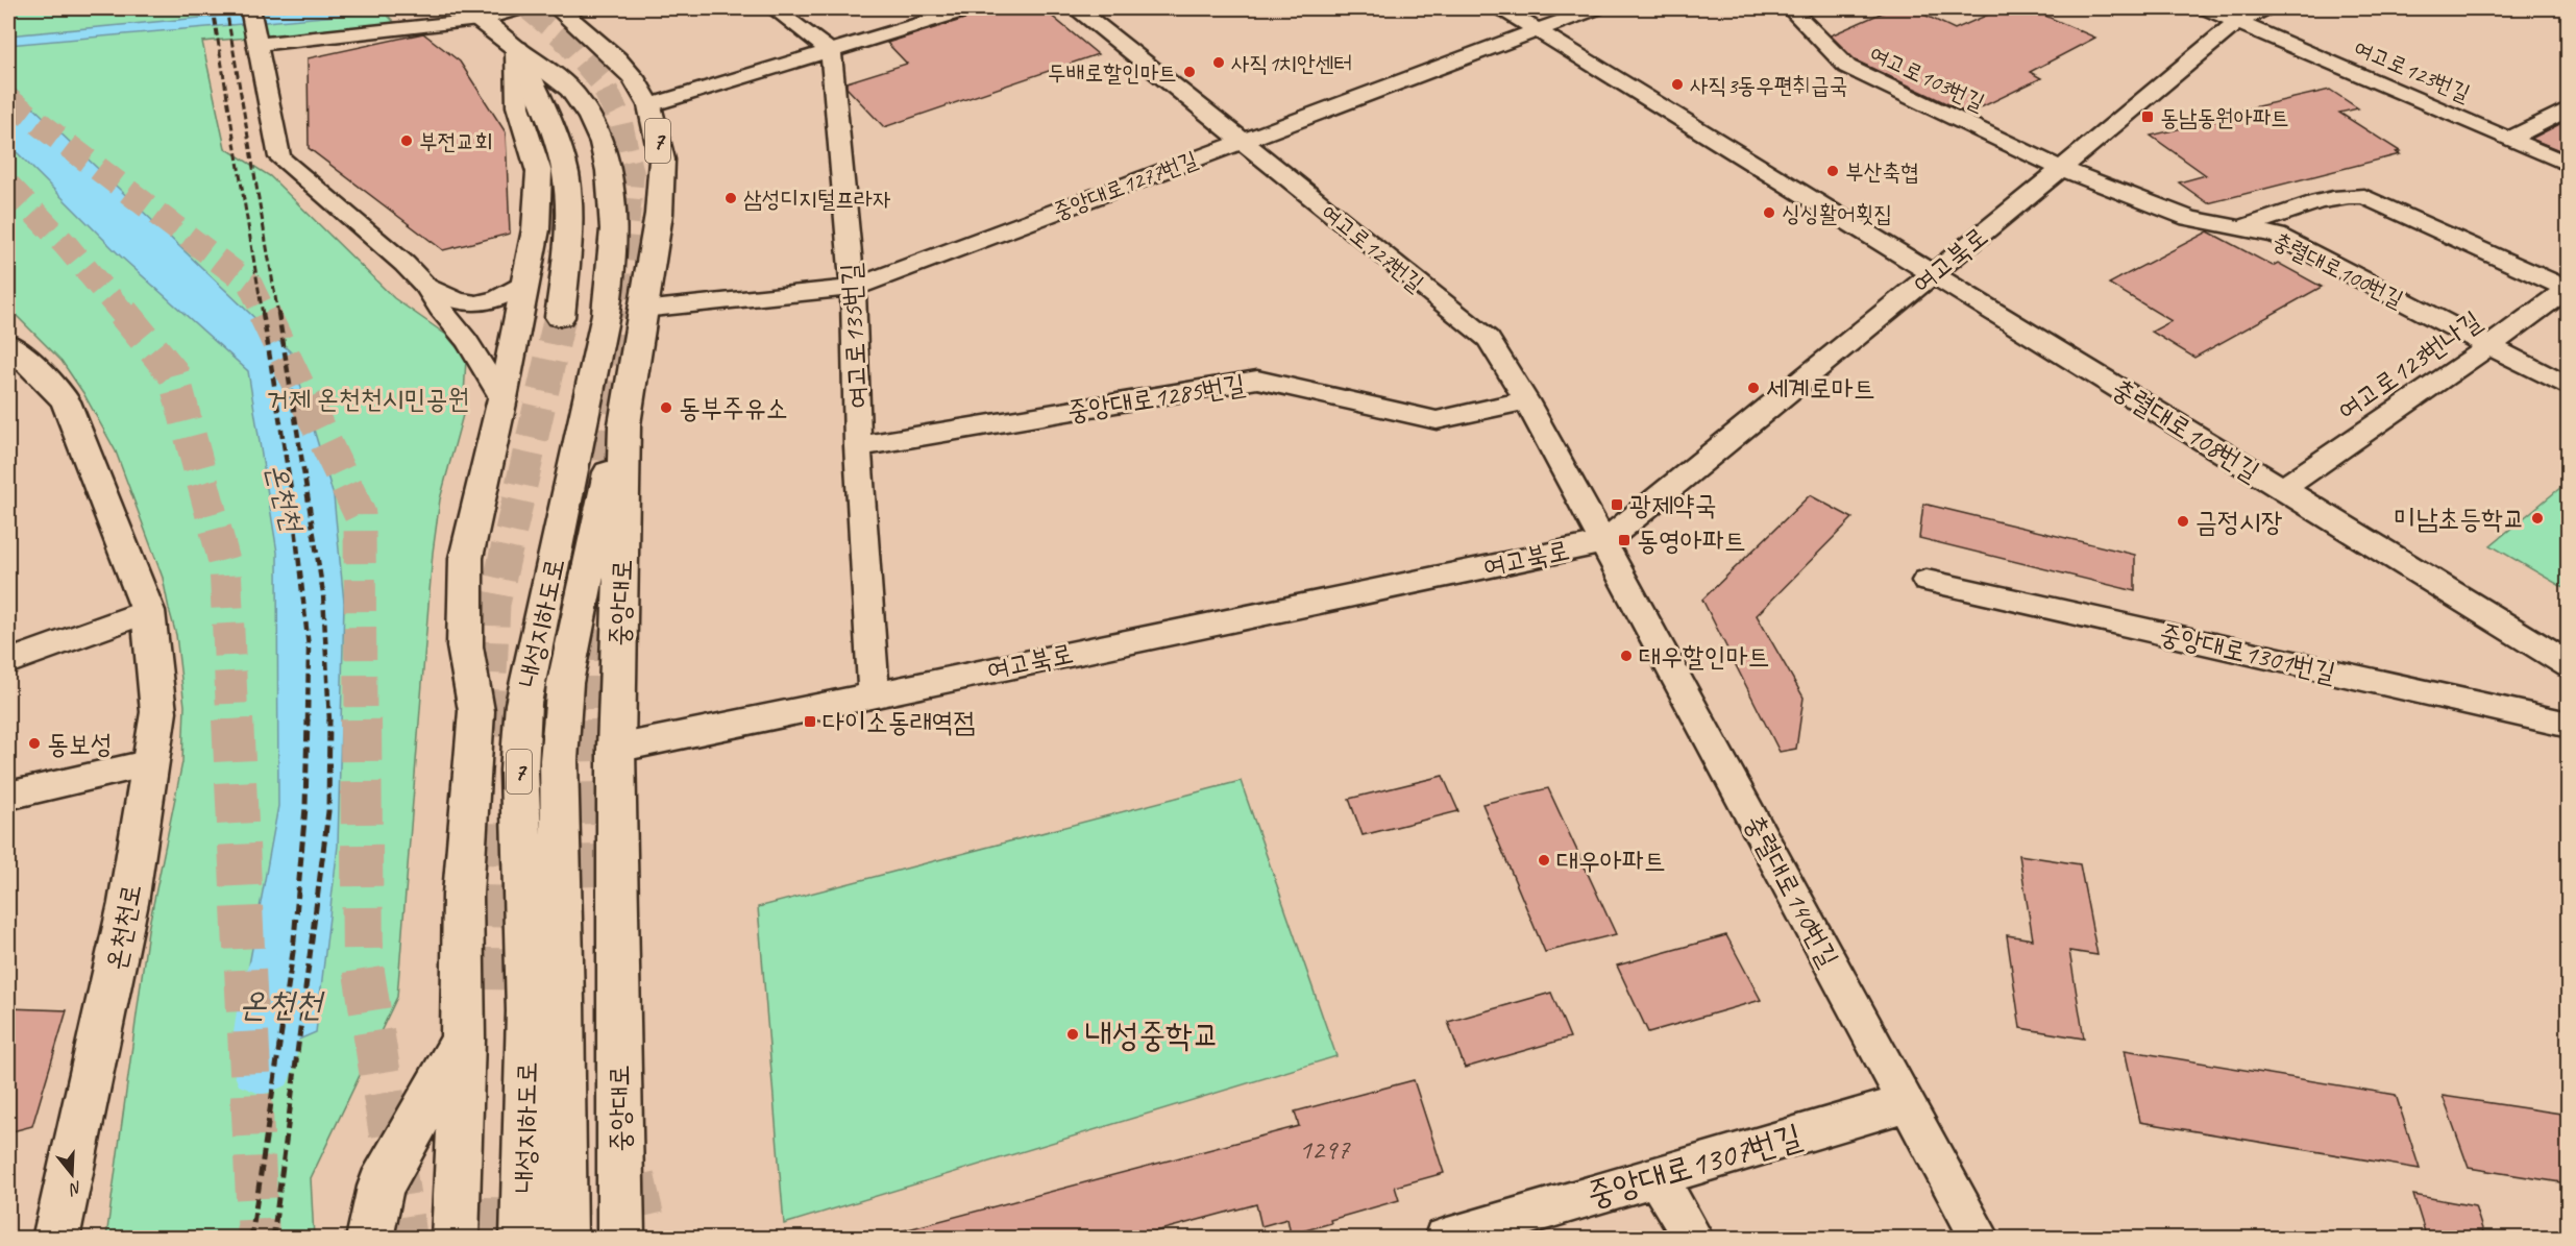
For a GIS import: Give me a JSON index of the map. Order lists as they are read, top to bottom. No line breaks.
{"streets":{"main road":["7","중앙대로","내성지하도로","온천천로"],"street":["여고로123번길","여고로103번길","중앙대로1277번길","여고로127번길","여고북로","충렬대로100번길","여고로135번길","여고로123번나길","중앙대로1285번길","충렬대로108번길","중앙대로1301번길","충렬대로140번길","중앙대로1307번길"]},"crossings":[["여고로123번길","여고북로"],["여고로103번길","여고북로"],["여고로103번길","충렬대로100번길"],["7","내성지하도로"],["중앙대로1277번길","여고로127번길"],["중앙대로1277번길","여고로135번길"],["중앙대로1277번길","충렬대로108번길"],["중앙대로1277번길","중앙대로"],["여고로127번길","여고북로"],["여고로127번길","중앙대로1285번길"],["여고로127번길","충렬대로140번길"],["여고북로","충렬대로100번길"],["여고북로","여고로135번길"],["여고북로","충렬대로108번길"],["여고북로","중앙대로"],["여고북로","충렬대로140번길"],["충렬대로100번길","여고로123번나길"],["여고로135번길","중앙대로1285번길"],["여고로123번나길","충렬대로108번길"],["중앙대로","내성지하도로"],["충렬대로140번길","중앙대로1307번길"]],"water":["온천천"],"parks":["거제 온천천시민공원"],"places":{"other":["사직1치안센터","두배로할인마트","사직3동우편취급국","부전교회","부산축협","삼성디지털프라자","싱싱활어횟집","세계로마트","동부주유소","미남초등학교","금정시장","대우할인마트","동보성","대우아파트","내성중학교"],"transit":["동남동원아파트","광제약국","동영아파트","다이소동래역점"]},"house_numbers":["1297"],"north":"bottom"}
